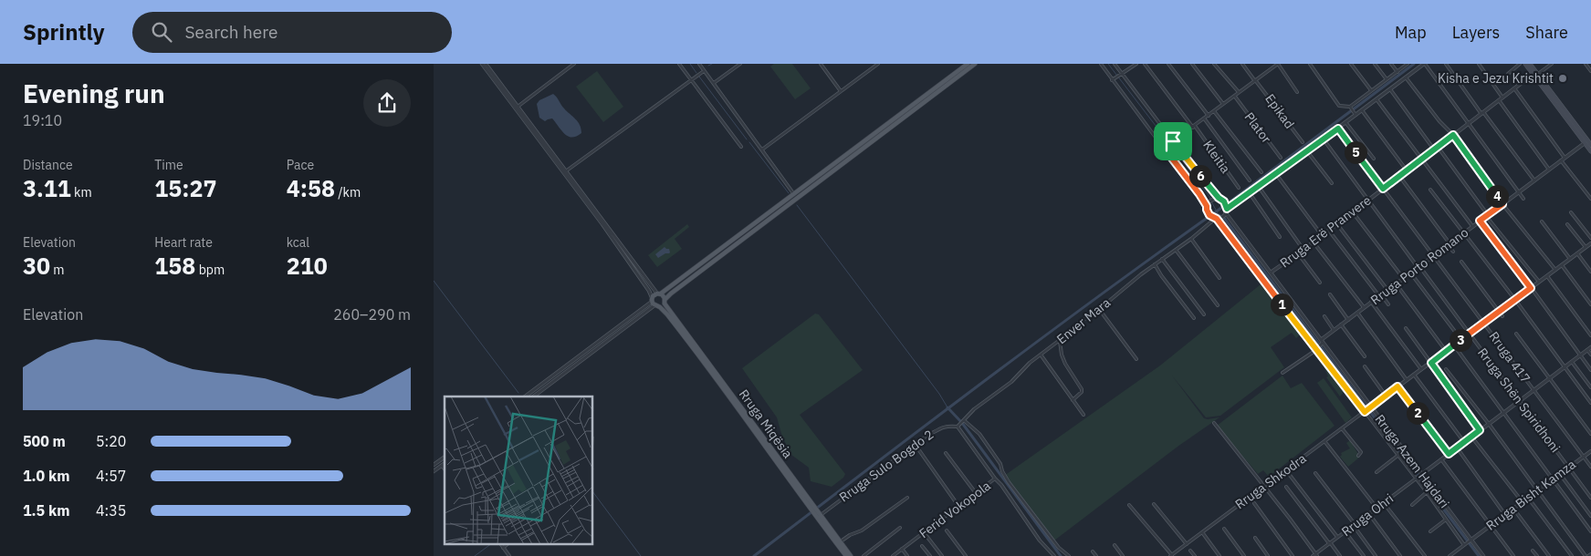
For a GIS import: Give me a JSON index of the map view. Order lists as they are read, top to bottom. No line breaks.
{"streets":{"main road":["Rruga Miqësia"],"street":["Epikad","Plator","Kleitia","Rruga Erë Pranvere","Rruga Porto Romano","Enver Mara","Rruga 417","Rruga Shën Spiridhoni","Rruga Azem Hajdari","Rruga Sulo Bogdo 2","Rruga Shkodra","Rruga Bisht Kamza","Ferid Vokopola","Rruga Ohri"]},"crossings":[["Rruga Erë Pranvere","Rruga 417"],["Rruga Erë Pranvere","Rruga Shën Spiridhoni"],["Rruga Erë Pranvere","Rruga Azem Hajdari"],["Rruga Porto Romano","Rruga 417"],["Rruga Porto Romano","Rruga Shën Spiridhoni"],["Rruga Porto Romano","Rruga Azem Hajdari"],["Enver Mara","Rruga Azem Hajdari"],["Enver Mara","Rruga Sulo Bogdo 2"],["Rruga 417","Rruga Bisht Kamza"],["Rruga Shën Spiridhoni","Rruga Bisht Kamza"],["Rruga Miqësia","Rruga Sulo Bogdo 2"],["Rruga Azem Hajdari","Rruga Shkodra"],["Rruga Azem Hajdari","Rruga Bisht Kamza"],["Rruga Azem Hajdari","Rruga Ohri"]],"places":["Kisha e Jezu Krishtit"],"page":{"header":"Sprintly","search":"Search here","nav":["Map","Layers","Share"],"heading":["Evening run","19:10"],"stats":[["Distance","3.11 km"],["Time","15:27"],["Pace","4:58 /km"],["Elevation","30 m"],["Heart rate","158 bpm"],["kcal","210"]],"pins":["5","6","4","1","3","2"],"chart":["Elevation","260–290 m"],"list":[{"name":"500 m","note":"5:20"},{"name":"1.0 km","note":"4:57"},{"name":"1.5 km","note":"4:35"}]}}
